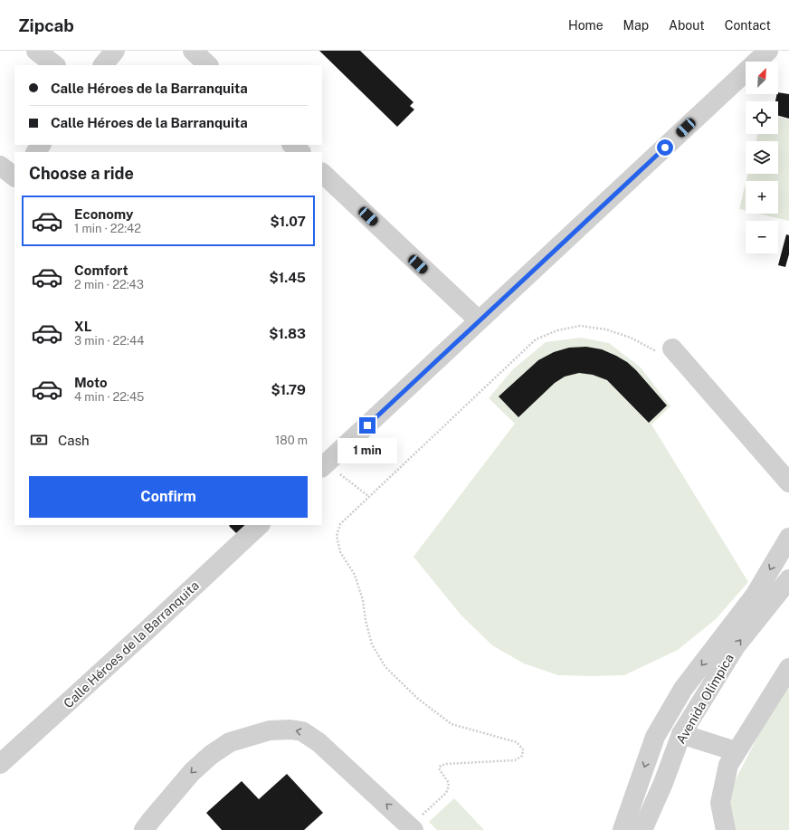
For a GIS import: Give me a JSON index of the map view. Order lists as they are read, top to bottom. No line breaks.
{"streets":{"street":["Calle Héroes de la Barranquita","Avenida Olímpica"]},"north":"top right","page":{"header":"Zipcab","nav":["Home","Map","About","Contact"],"map_buttons":["+","−"],"banner":["Calle Héroes de la Barranquita","Calle Héroes de la Barranquita"],"heading":"Choose a ride","list":[{"name":"Economy","note":"1 min · 22:42","value":"$1.07"},{"name":"Comfort","note":"2 min · 22:43","value":"$1.45"},{"name":"XL","note":"3 min · 22:44","value":"$1.83"},{"name":"Moto","note":"4 min · 22:45","value":"$1.79"}],"pay":["Cash","180 m"],"bubble":"1 min","buttons":"Confirm"}}
